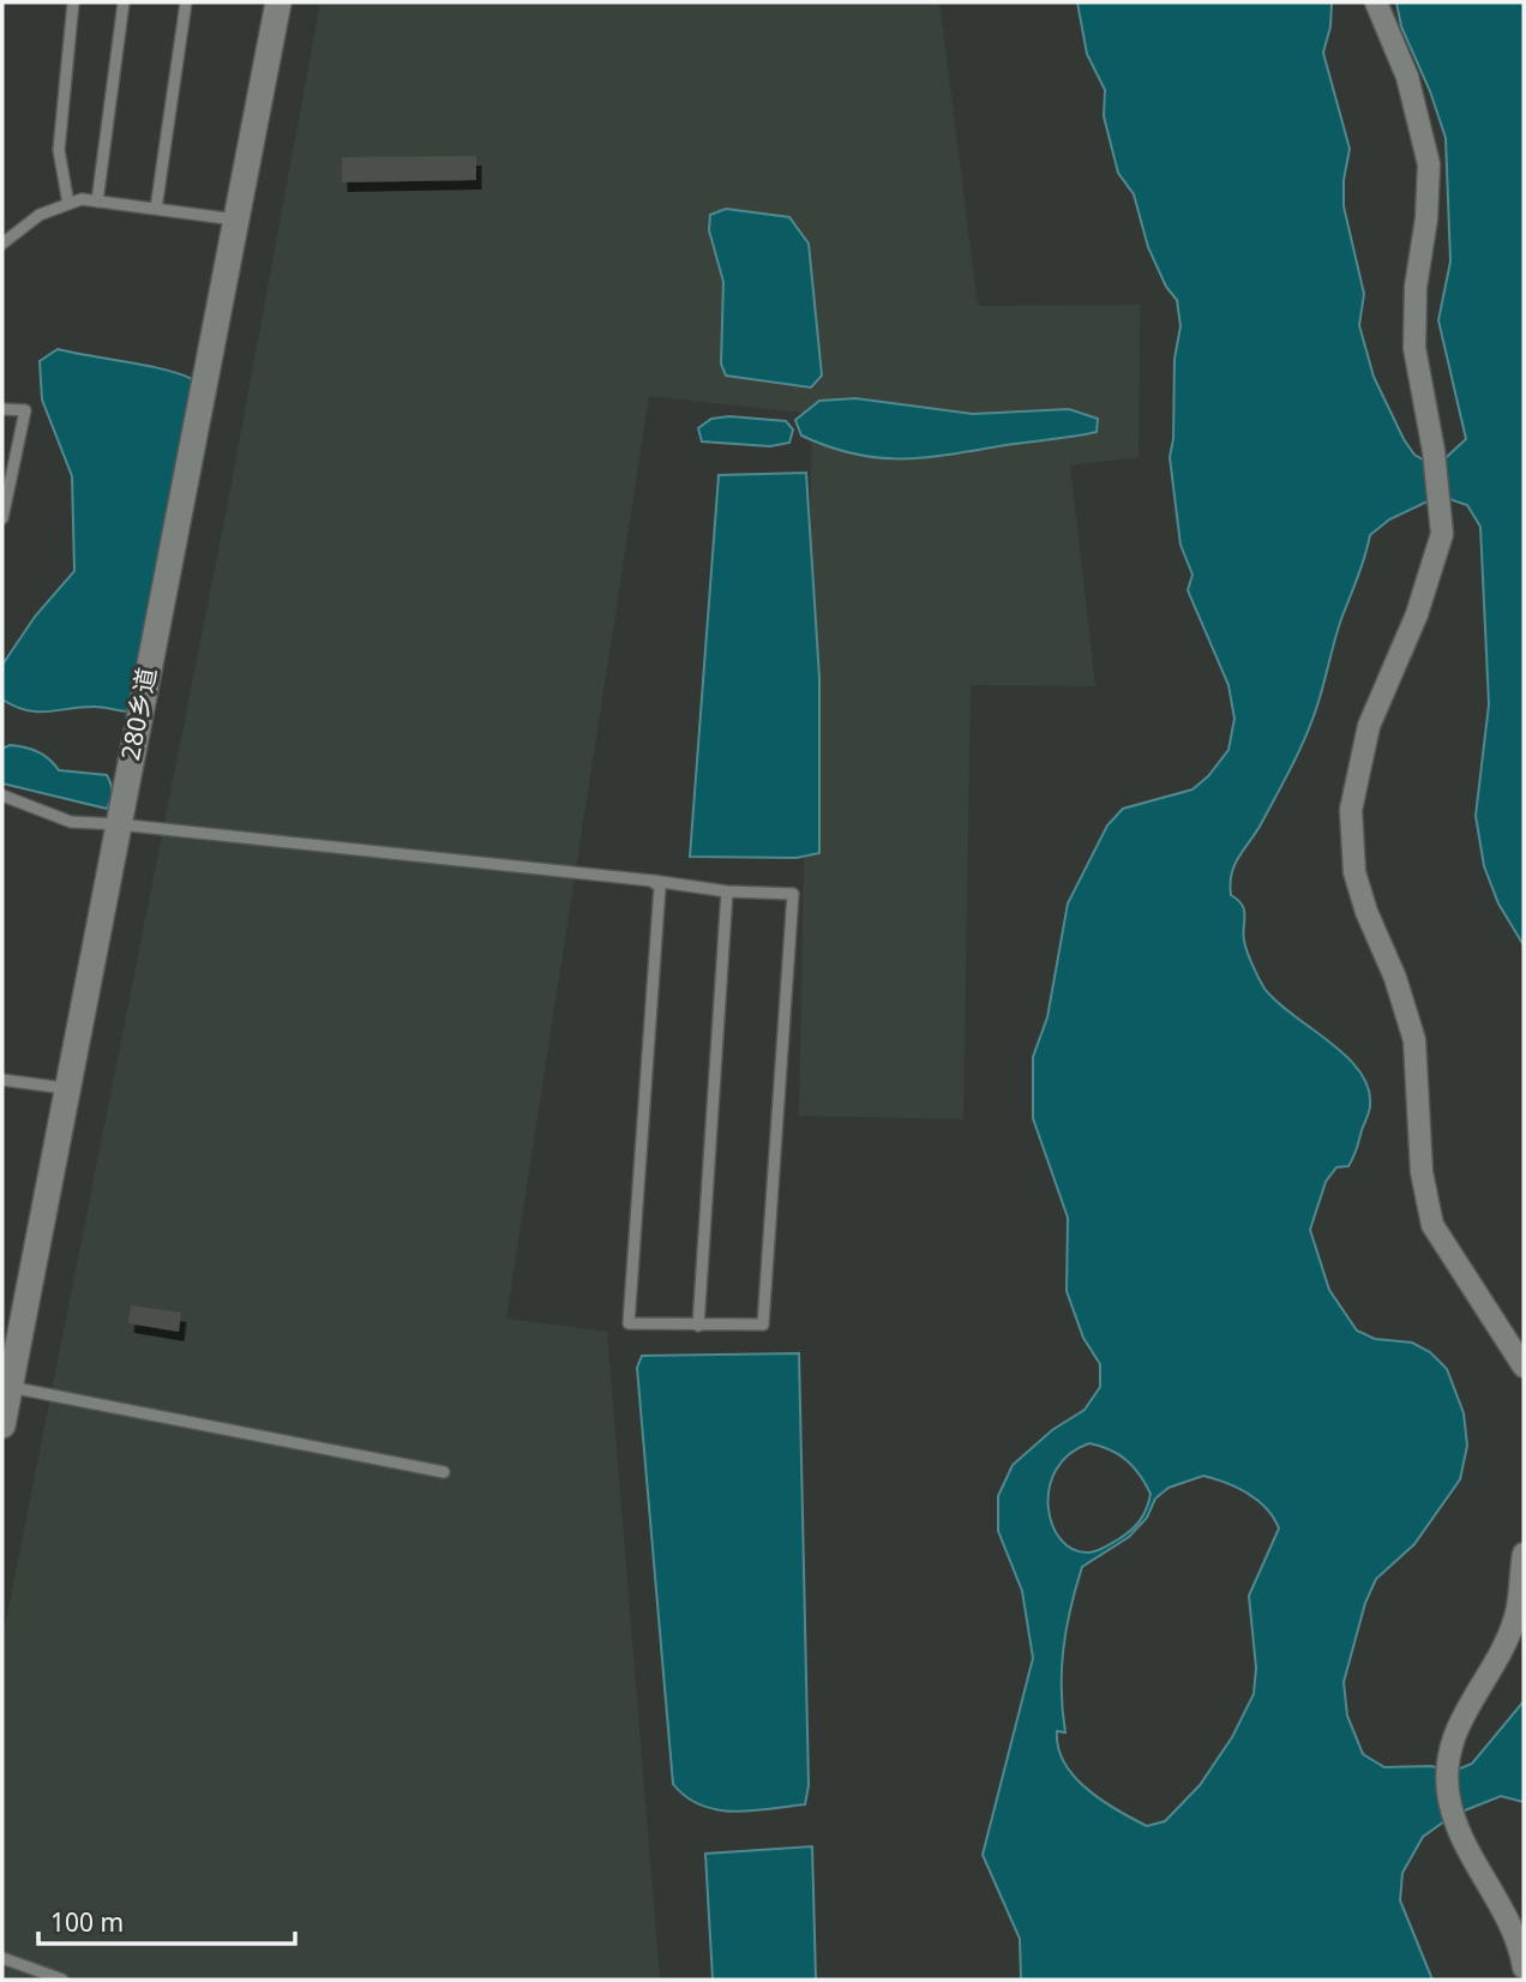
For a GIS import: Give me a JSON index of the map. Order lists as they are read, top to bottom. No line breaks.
{"streets":{"street":["280乡道"]},"scale_bar":"100 m"}
